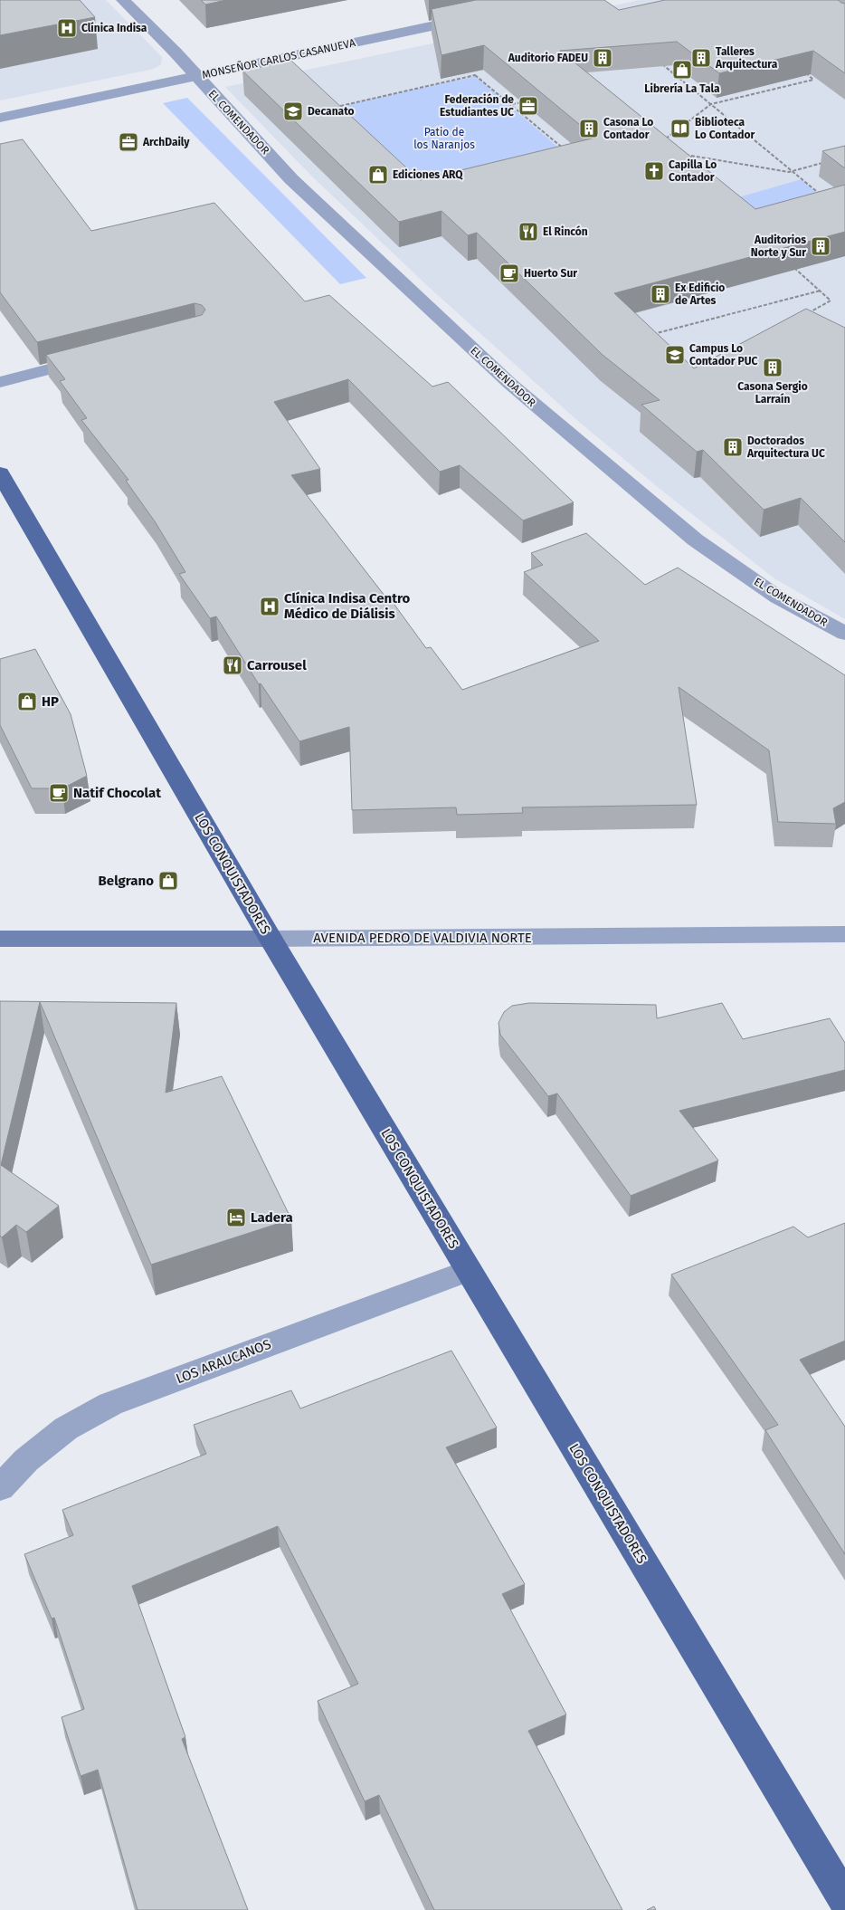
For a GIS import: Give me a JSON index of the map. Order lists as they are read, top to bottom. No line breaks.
{"streets":{"main road":["LOS CONQUISTADORES","AVENIDA PEDRO DE VALDIVIA NORTE"],"street":["MONSEÑOR CARLOS CASANUEVA","EL COMENDADOR","LOS ARAUCANOS"]},"crossings":[["MONSEÑOR CARLOS CASANUEVA","EL COMENDADOR"],["LOS CONQUISTADORES","AVENIDA PEDRO DE VALDIVIA NORTE"],["LOS CONQUISTADORES","LOS ARAUCANOS"]],"parks":["Patio de los Naranjos"],"places":{"hospital":["Clínica Indisa","Clínica Indisa Centro Médico de Diálisis"],"building":["Auditorio FADEU","Talleres Arquitectura","Casona Lo Contador","Auditorios Norte y Sur","Ex Edificio de Artes","Casona Sergio Larraín","Doctorados Arquitectura UC"],"shop":["Librería La Tala","Ediciones ARQ","HP","Belgrano"],"office":["Federación de Estudiantes UC","ArchDaily"],"school or university":["Decanato","Campus Lo Contador PUC"],"library":["Biblioteca Lo Contador"],"church":["Capilla Lo Contador"],"restaurant":["El Rincón","Carrousel"],"cafe":["Huerto Sur","Natif Chocolat"],"hotel":["Ladera"]}}
